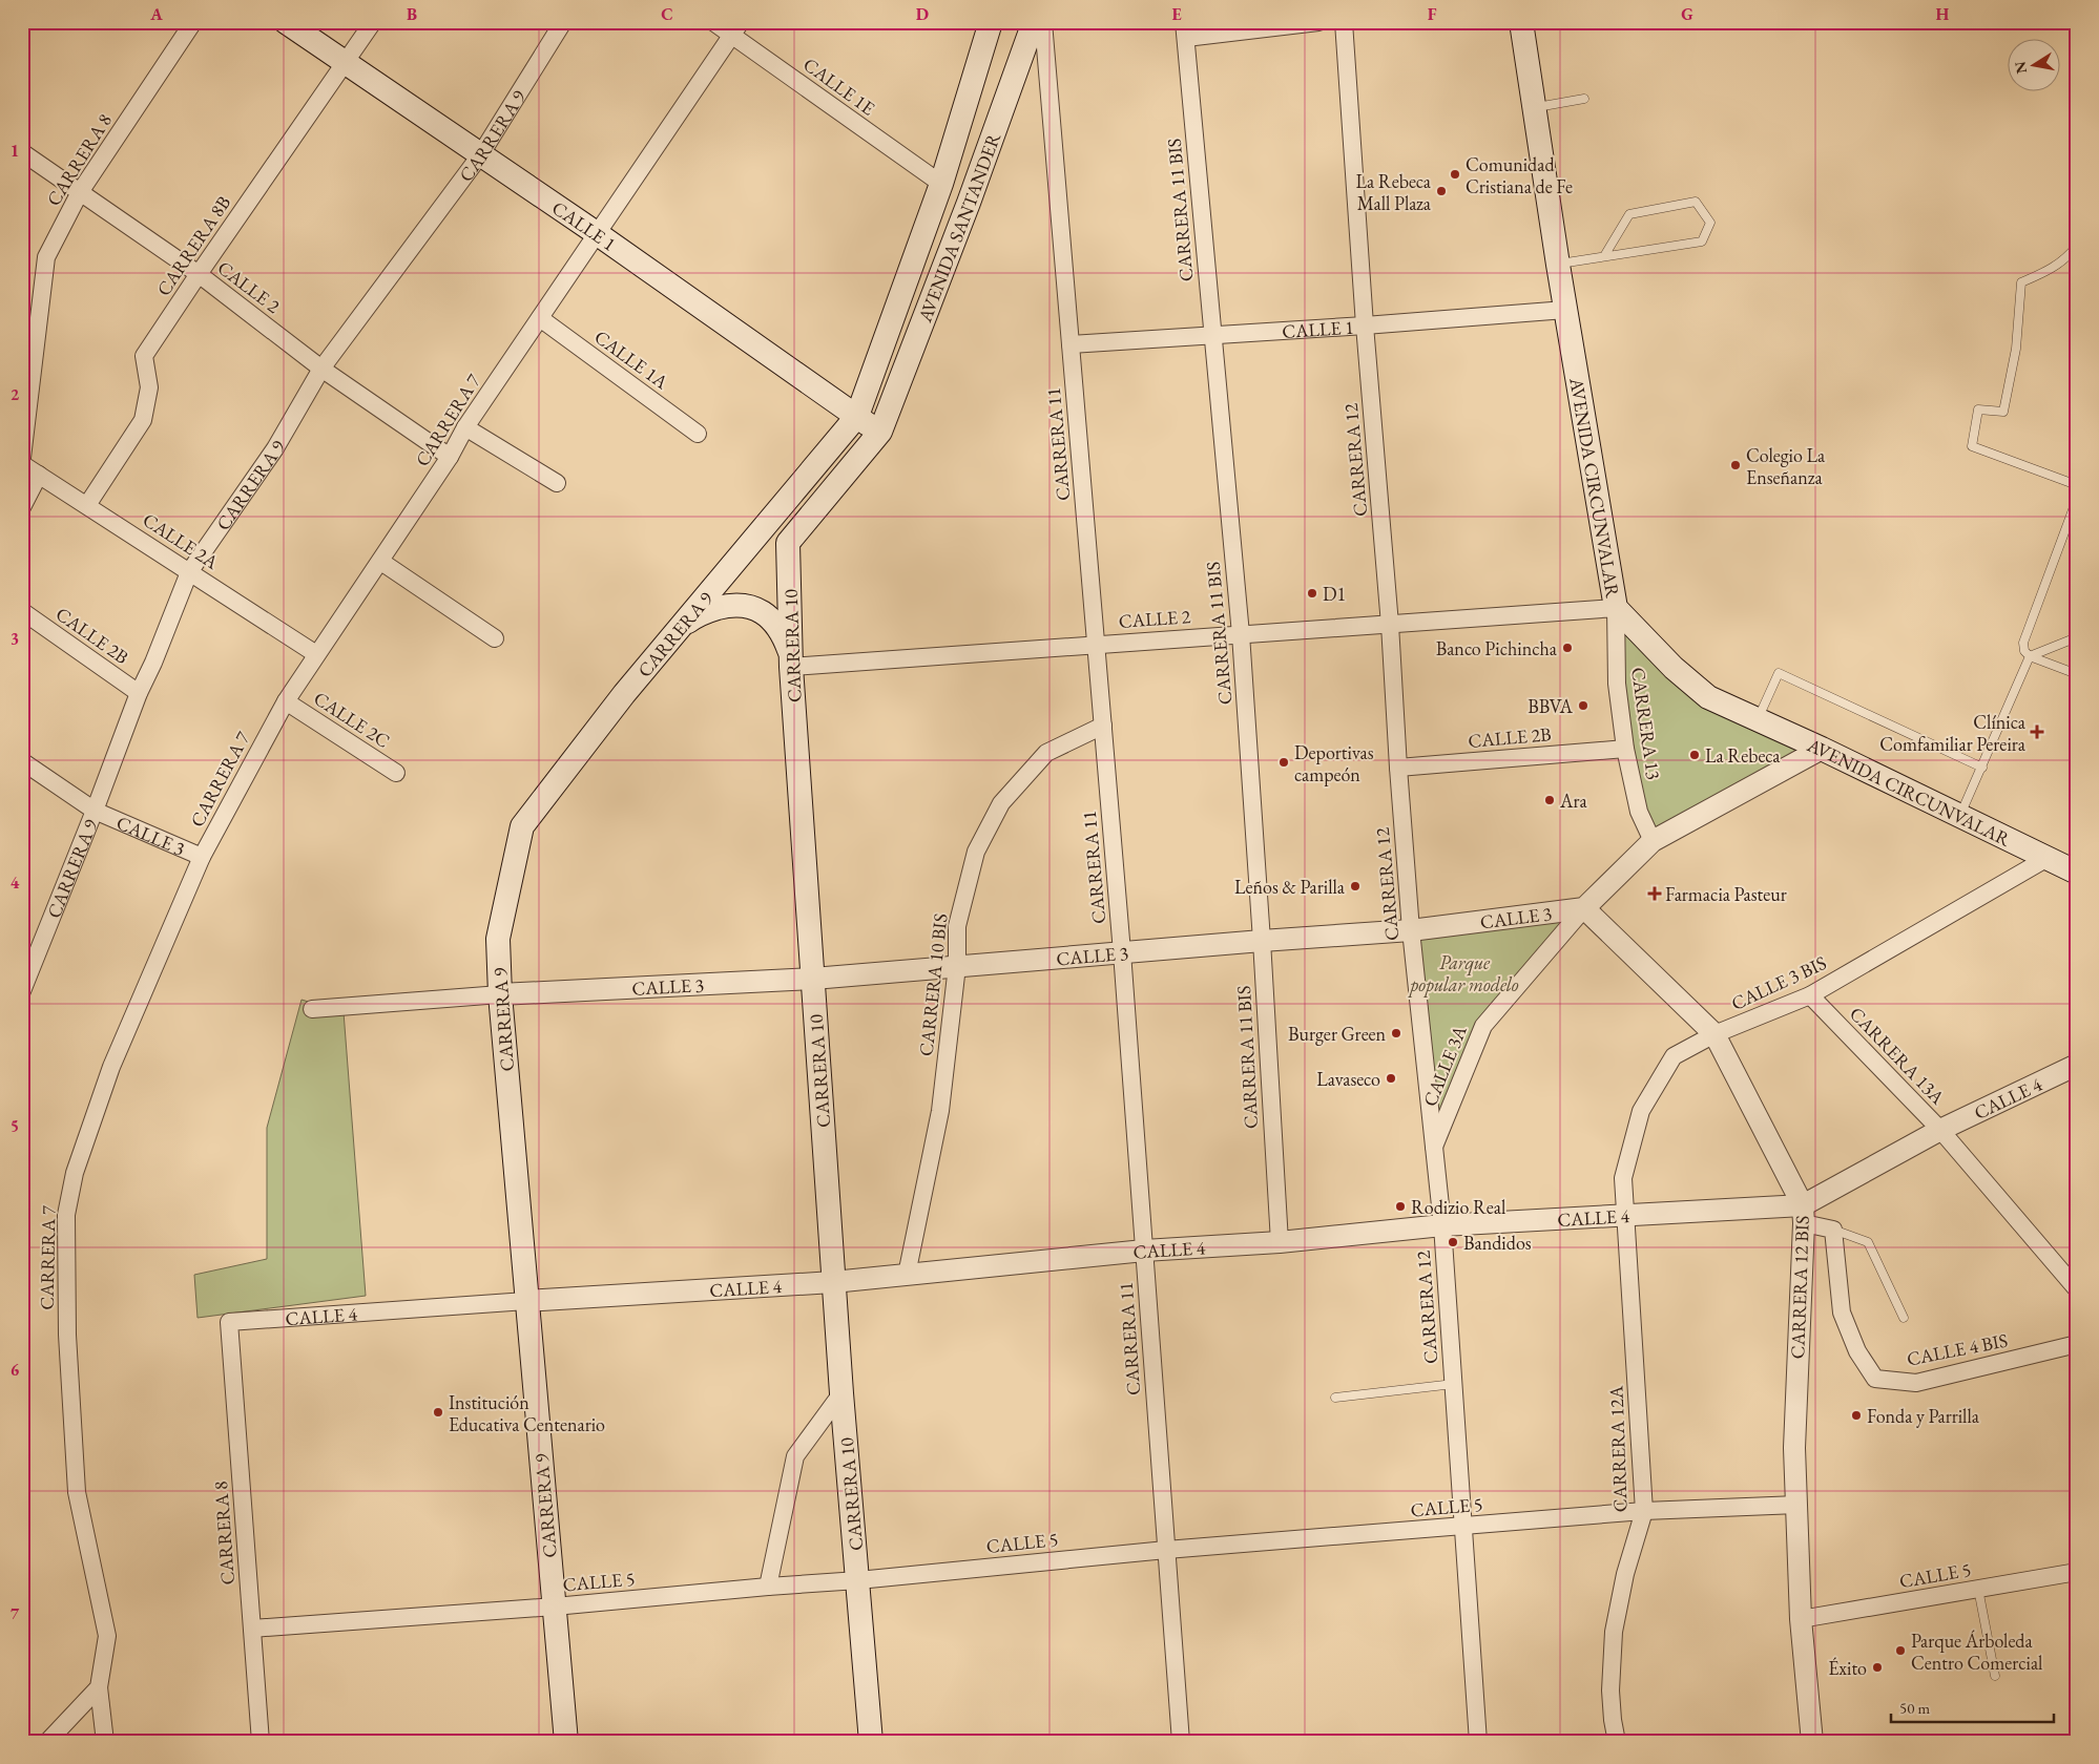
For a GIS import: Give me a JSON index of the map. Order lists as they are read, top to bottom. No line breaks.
{"streets":{"main road":["CARRERA 9","CALLE 1","AVENIDA SANTANDER","AVENIDA CIRCUNVALAR","CARRERA 10"],"street":["CALLE 1E","CARRERA 8","CARRERA 11 BIS","CARRERA 8B","CALLE 2","CALLE 1A","CARRERA 7","CARRERA 11","CARRERA 12","CALLE 2A","CALLE 2B","CALLE 2C","CARRERA 13","CALLE 3","CALLE 3 BIS","CARRERA 10 BIS","CARRERA 13A","CALLE 3A","CALLE 4","CARRERA 12 BIS","CALLE 4 BIS","CARRERA 12A","CALLE 5"]},"crossings":[["CALLE 1E","AVENIDA SANTANDER"],["CALLE 1E","CARRERA 7"],["CARRERA 9","CALLE 1"],["CARRERA 9","AVENIDA SANTANDER"],["CARRERA 9","CALLE 2"],["CARRERA 9","CALLE 2A"],["CARRERA 9","CALLE 2B"],["CARRERA 9","CALLE 3"],["CARRERA 9","CALLE 4"],["CARRERA 9","CALLE 5"],["CARRERA 8","CALLE 2"],["CARRERA 8","CALLE 4"],["CARRERA 8","CALLE 5"],["CARRERA 11 BIS","CALLE 1"],["CARRERA 11 BIS","CALLE 2"],["CARRERA 11 BIS","CALLE 3"],["CARRERA 11 BIS","CALLE 4"],["CALLE 1","AVENIDA SANTANDER"],["CALLE 1","CARRERA 8B"],["CALLE 1","CARRERA 7"],["CALLE 1","CARRERA 11"],["CALLE 1","CARRERA 12"],["CALLE 1","AVENIDA CIRCUNVALAR"],["CALLE 1","CARRERA 10"],["AVENIDA SANTANDER","CARRERA 10"],["CARRERA 8B","CALLE 2"],["CARRERA 8B","CALLE 2A"],["CALLE 2","CARRERA 7"],["CALLE 2","CARRERA 11"],["CALLE 2","CARRERA 12"],["CALLE 2","AVENIDA CIRCUNVALAR"],["CALLE 2","CARRERA 10"],["CALLE 2","CARRERA 13"],["CALLE 1A","CARRERA 7"],["CARRERA 7","CALLE 2A"],["CARRERA 7","CALLE 2C"],["CARRERA 7","CALLE 3"],["CARRERA 11","CALLE 3"],["CARRERA 11","CARRERA 10 BIS"],["CARRERA 11","CALLE 4"],["CARRERA 11","CALLE 5"],["CARRERA 12","CALLE 2B"],["CARRERA 12","CALLE 3"],["CARRERA 12","CALLE 3A"],["CARRERA 12","CALLE 4"],["CARRERA 12","CALLE 5"],["AVENIDA CIRCUNVALAR","CARRERA 13"],["AVENIDA CIRCUNVALAR","CALLE 3 BIS"],["CALLE 2B","CARRERA 13"],["CARRERA 10","CALLE 3"],["CARRERA 10","CALLE 4"],["CARRERA 10","CALLE 5"],["CALLE 3","CARRERA 10 BIS"],["CALLE 3","CALLE 3A"],["CALLE 3","CARRERA 12 BIS"],["CALLE 3 BIS","CARRERA 13A"],["CALLE 3 BIS","CALLE 4"],["CALLE 3 BIS","CARRERA 12 BIS"],["CALLE 3 BIS","CARRERA 12A"],["CARRERA 10 BIS","CALLE 4"],["CARRERA 13A","CALLE 4"],["CALLE 3A","CARRERA 12 BIS"],["CALLE 4","CARRERA 12 BIS"],["CALLE 4","CARRERA 12A"],["CARRERA 12 BIS","CALLE 5"],["CARRERA 12A","CALLE 5"]],"parks":["Parque popular modelo"],"places":{"other":["Comunidad Cristiana de Fe","La Rebeca Mall Plaza","Colegio La Enseñanza","D1","Banco Pichincha","BBVA","La Rebeca","Deportivas campeón","Ara","Leños & Parilla","Burger Green","Lavaseco","Rodizio Real","Bandidos","Institución Educativa Centenario","Fonda y Parrilla","Parque Árboleda Centro Comercial","Éxito"],"health":["Clínica Comfamiliar Pereira","Farmacia Pasteur"]},"scale_bar":"50 m","north":"left","grid":{"columns":["A","B","C","D","E","F","G","H"],"rows":["1","2","3","4","5","6","7"]}}
